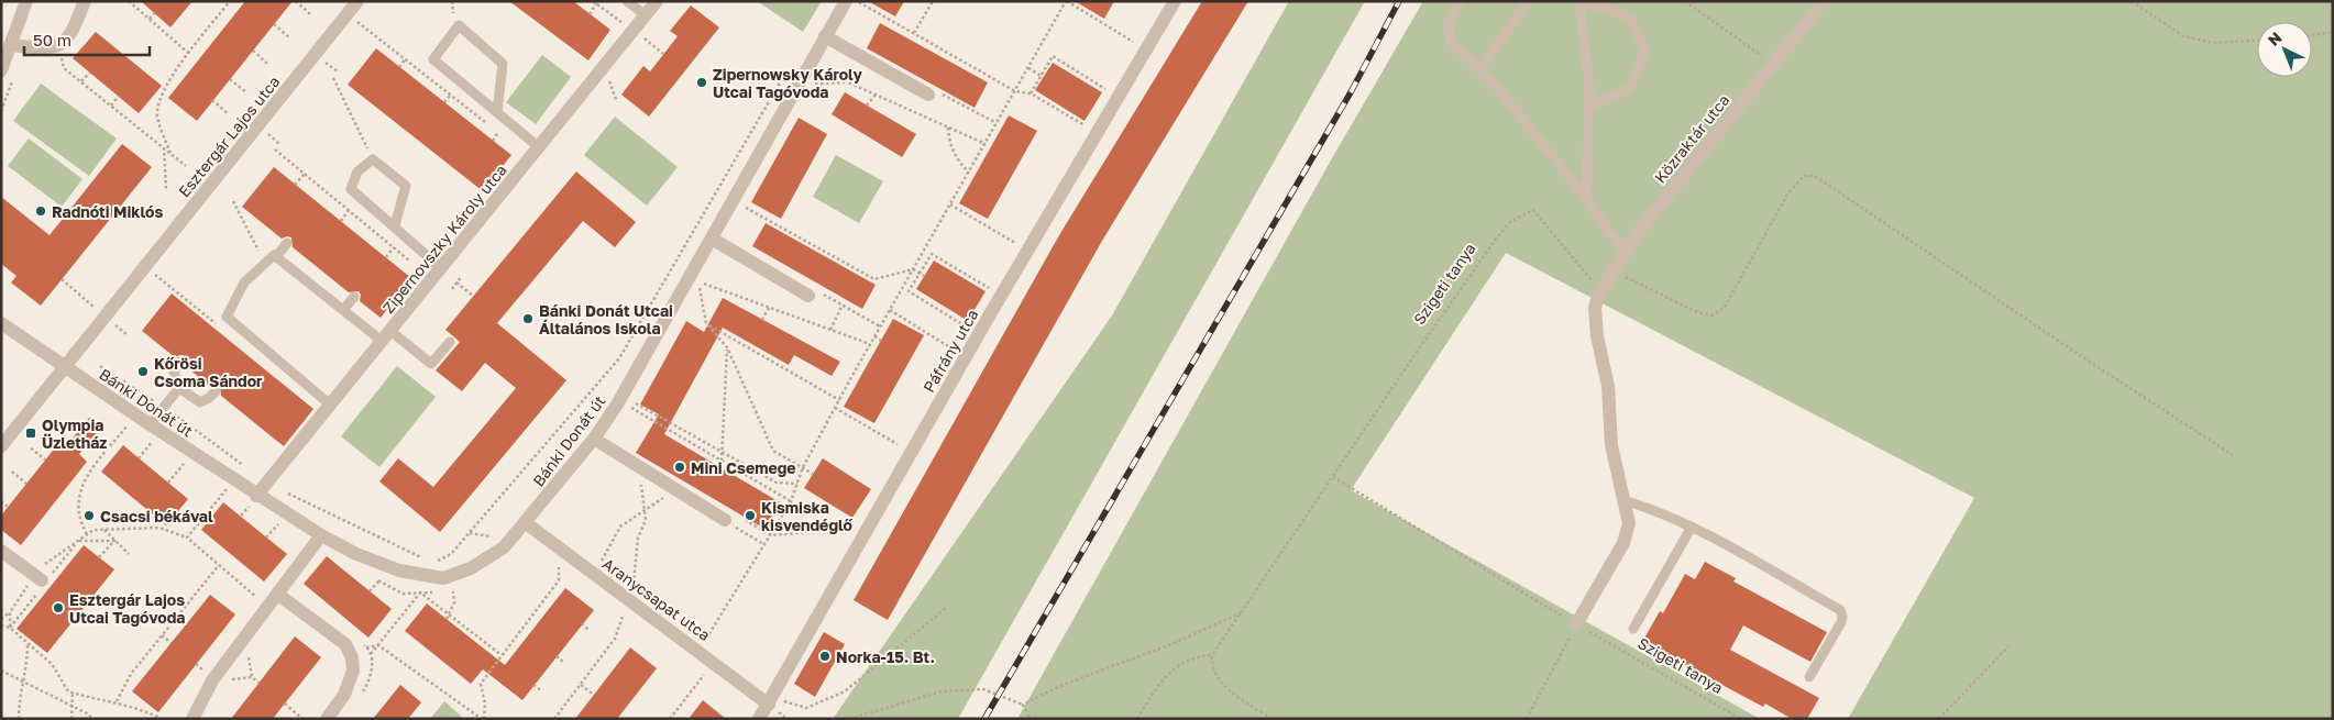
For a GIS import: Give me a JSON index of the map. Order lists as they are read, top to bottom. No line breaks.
{"streets":{"street":["Esztergár Lajos utca","Közraktár utca","Zipernovszky Károly utca","Páfrány utca","Bánki Donát út","Aranycsapat utca"],"path":["Szigeti tanya"]},"crossings":[["Esztergár Lajos utca","Bánki Donát út"],["Közraktár utca","Szigeti tanya"],["Zipernovszky Károly utca","Bánki Donát út"],["Páfrány utca","Aranycsapat utca"],["Bánki Donát út","Aranycsapat utca"]],"places":{"other":["Zipernowsky Károly Utcai Tagóvoda","Radnóti Miklós","Bánki Donát Utcai Általános Iskola","Kőrösi Csoma Sándor","Mini Csemege","Csacsi békával","Kismiska kisvendéglő","Esztergár Lajos Utcai Tagóvoda","Norka-15. Bt."],"transit":["Olympia Üzletház"]},"scale_bar":"50 m","north":"top left"}
